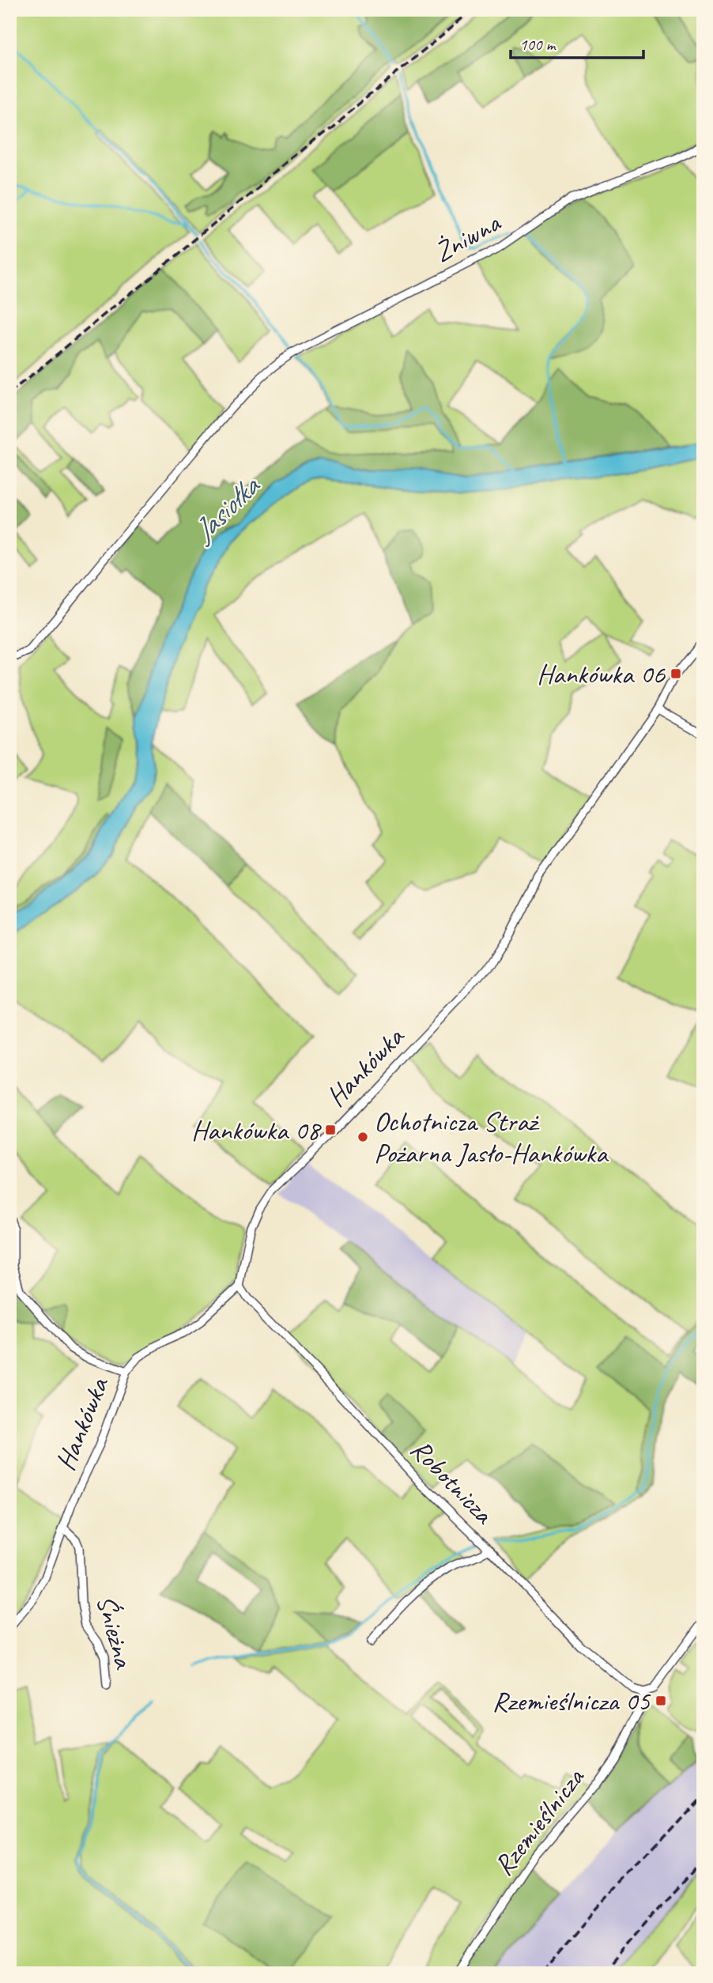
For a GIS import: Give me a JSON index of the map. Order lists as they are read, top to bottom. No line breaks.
{"streets":{"street":["Żniwna","Hankówka","Robotnicza","Śnieżna","Rzemieślnicza"]},"crossings":[["Hankówka","Robotnicza"],["Hankówka","Śnieżna"],["Robotnicza","Rzemieślnicza"]],"water":["Jasiołka"],"places":{"transit":["Hankówka 06","Hankówka 08","Rzemieślnicza 05"],"other":["Ochotnicza Straż Pożarna Jasło-Hankówka"]},"scale_bar":"100 m"}
